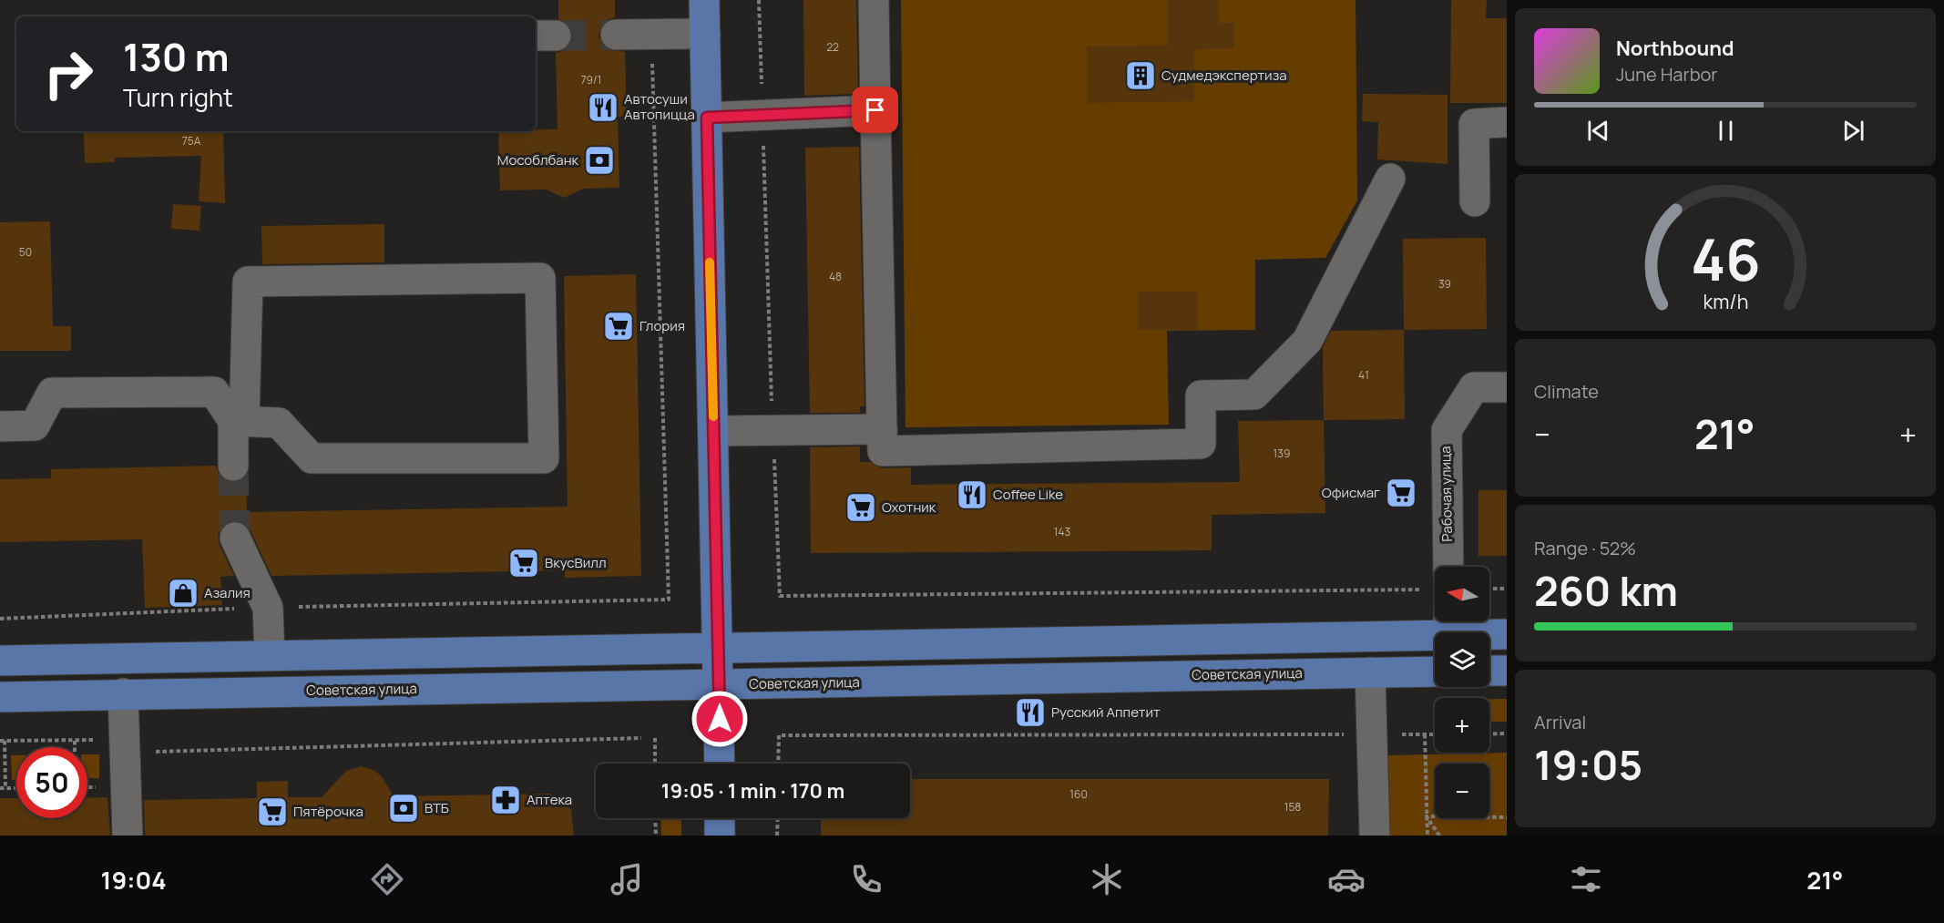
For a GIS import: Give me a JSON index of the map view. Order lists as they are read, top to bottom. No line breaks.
{"streets":{"main road":["Советская улица"],"street":["Рабочая улица"]},"places":{"building":["Судмедэкспертиза"],"restaurant":["Автосуши Автопицца","Coffee Like","Русский Аппетит"],"bank":["Мособлбанк","ВТБ"],"supermarket":["Глория","Офисмаг","Охотник","ВкусВилл","Пятёрочка"],"shop":["Азалия"],"pharmacy":["Аптека"]},"house_numbers":["22","79/1","75А","50","48","39","41","139","143","160","158"],"north":"left","page":{"turn":["130 m","Turn right"],"song":["Northbound","June Harbor"],"tile":["Climate",["Range · 52%","260 km"],["Arrival","19:05"]],"heat":["−","21°","+"],"map_buttons":["+","−"],"limit":"50","trip":"19:05 · 1 min · 170 m","tabs":["19:04","21°"],"gauge":["46","km/h"]}}
